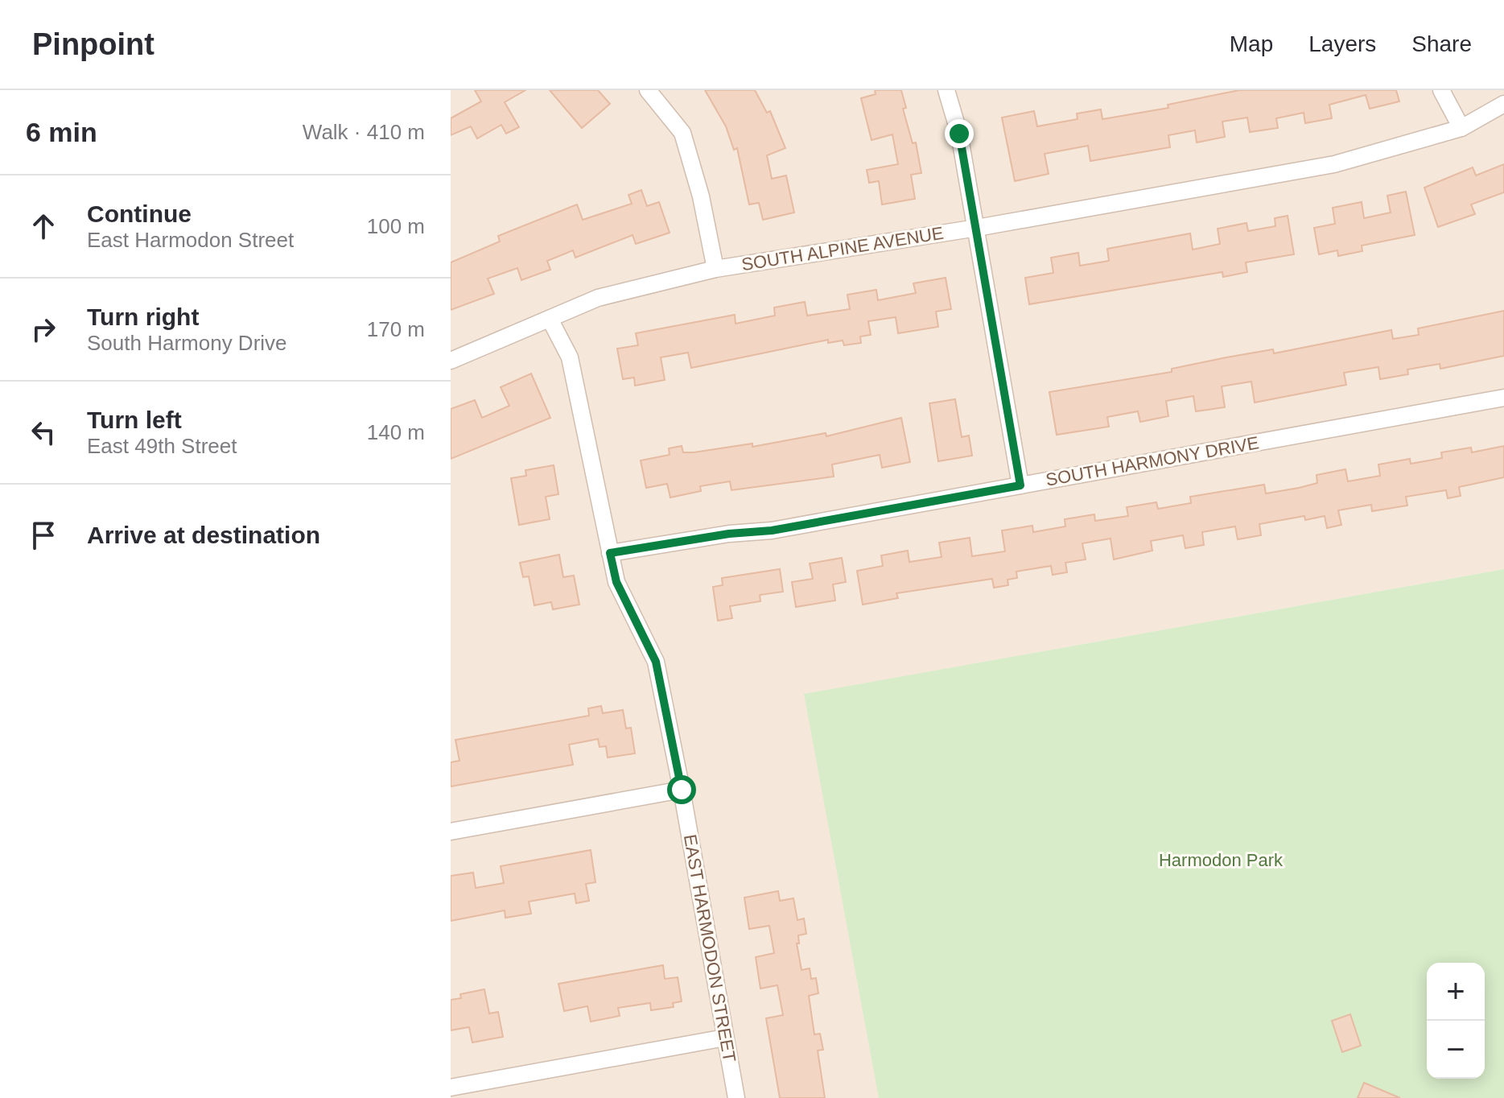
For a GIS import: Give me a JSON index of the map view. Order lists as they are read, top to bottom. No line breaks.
{"streets":{"street":["SOUTH ALPINE AVENUE","SOUTH HARMONY DRIVE","EAST HARMODON STREET"]},"crossings":[["SOUTH ALPINE AVENUE","EAST HARMODON STREET"],["SOUTH HARMONY DRIVE","EAST HARMODON STREET"]],"parks":["Harmodon Park"],"page":{"header":"Pinpoint","nav":["Map","Layers","Share"],"heading":["6 min","Walk · 410 m"],"list":[["Continue","East Harmodon Street","100 m"],["Turn right","South Harmony Drive","170 m"],["Turn left","East 49th Street","140 m"],"Arrive at destination"],"map_buttons":["+","−"]}}
